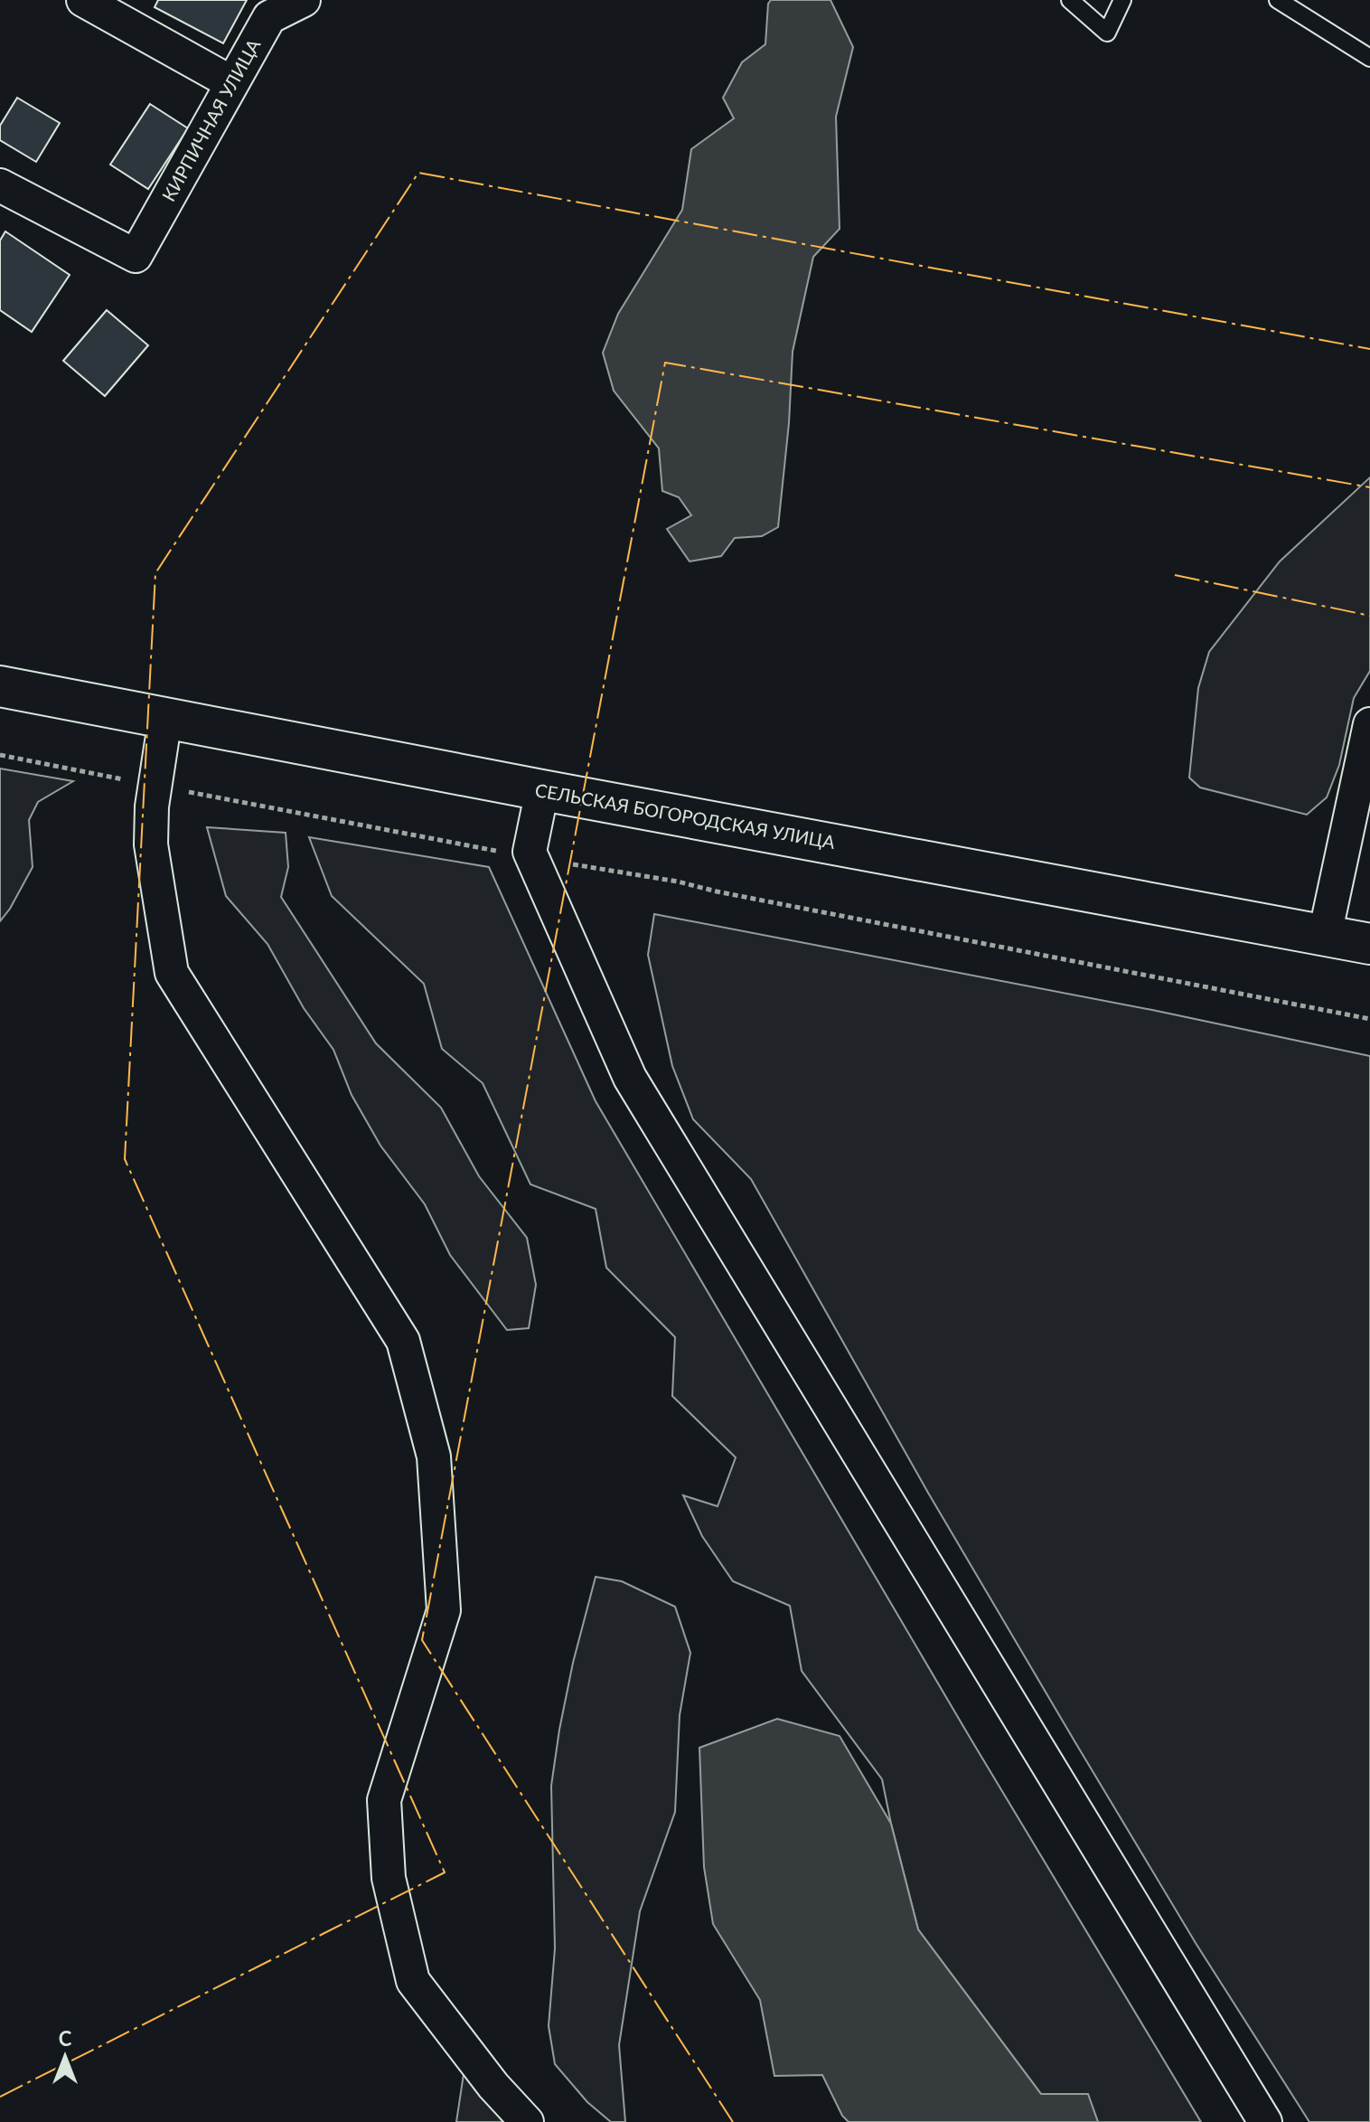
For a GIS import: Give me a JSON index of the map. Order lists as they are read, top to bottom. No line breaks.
{"streets":{"main road":["СЕЛЬСКАЯ БОГОРОДСКАЯ УЛИЦА"],"street":["КИРПИЧНАЯ УЛИЦА"]},"north":"top"}
